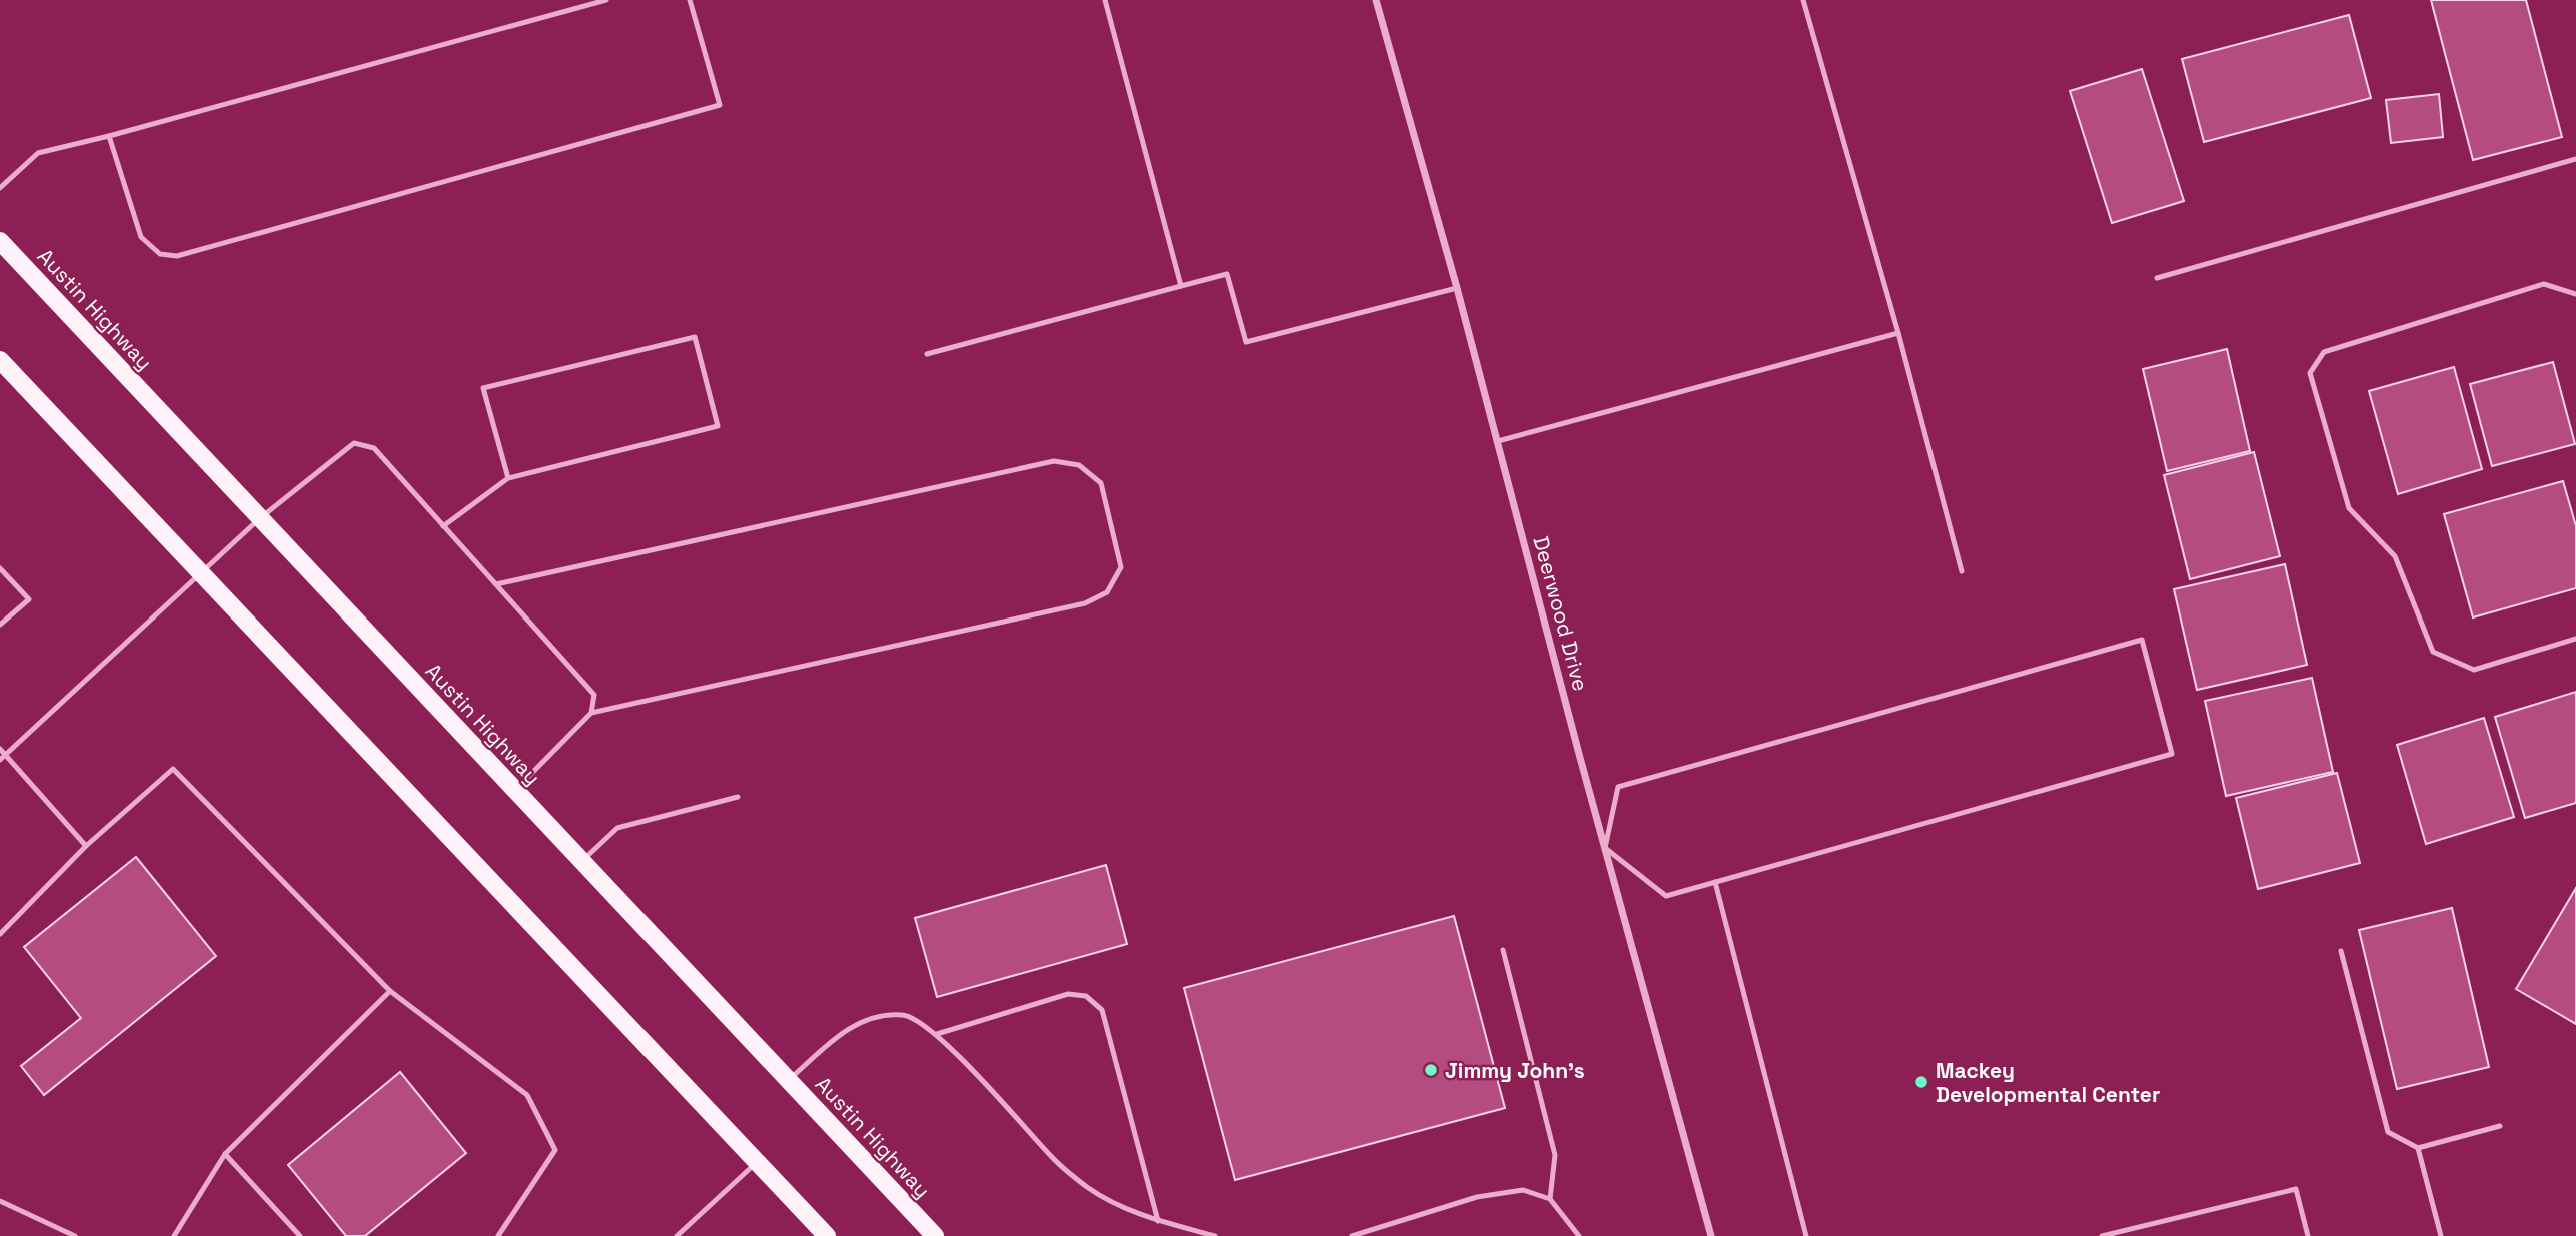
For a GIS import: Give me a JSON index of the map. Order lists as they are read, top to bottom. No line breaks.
{"streets":{"main road":["Austin Highway"],"street":["Deerwood Drive"]},"places":["Jimmy John's","Mackey Developmental Center"]}
